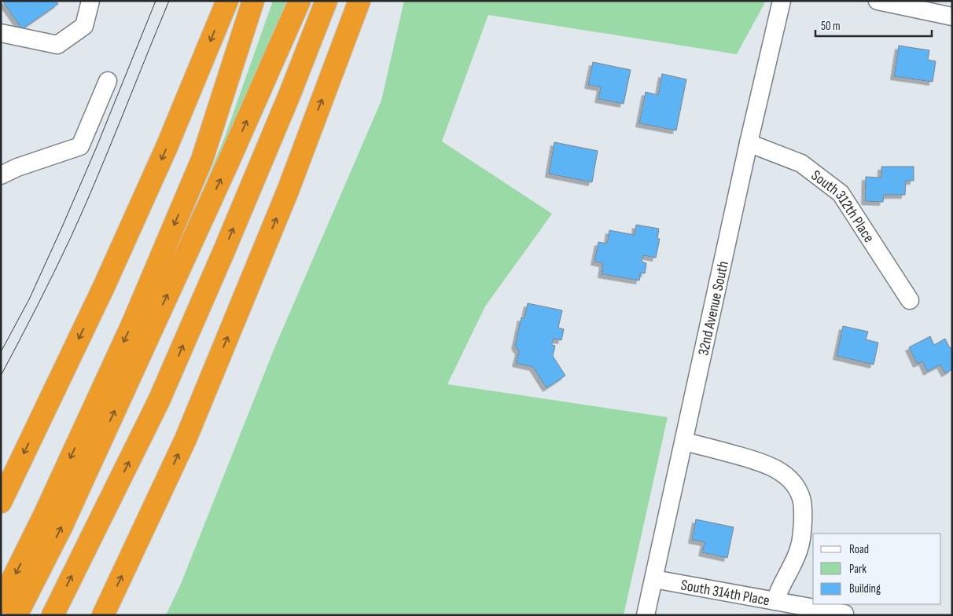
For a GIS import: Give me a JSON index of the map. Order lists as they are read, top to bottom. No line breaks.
{"streets":{"street":["South 312th Place","32nd Avenue South","South 314th Place"]},"crossings":[["South 312th Place","32nd Avenue South"],["32nd Avenue South","South 314th Place"]],"legend":["Road","Park","Building"],"scale_bar":"50 m"}
